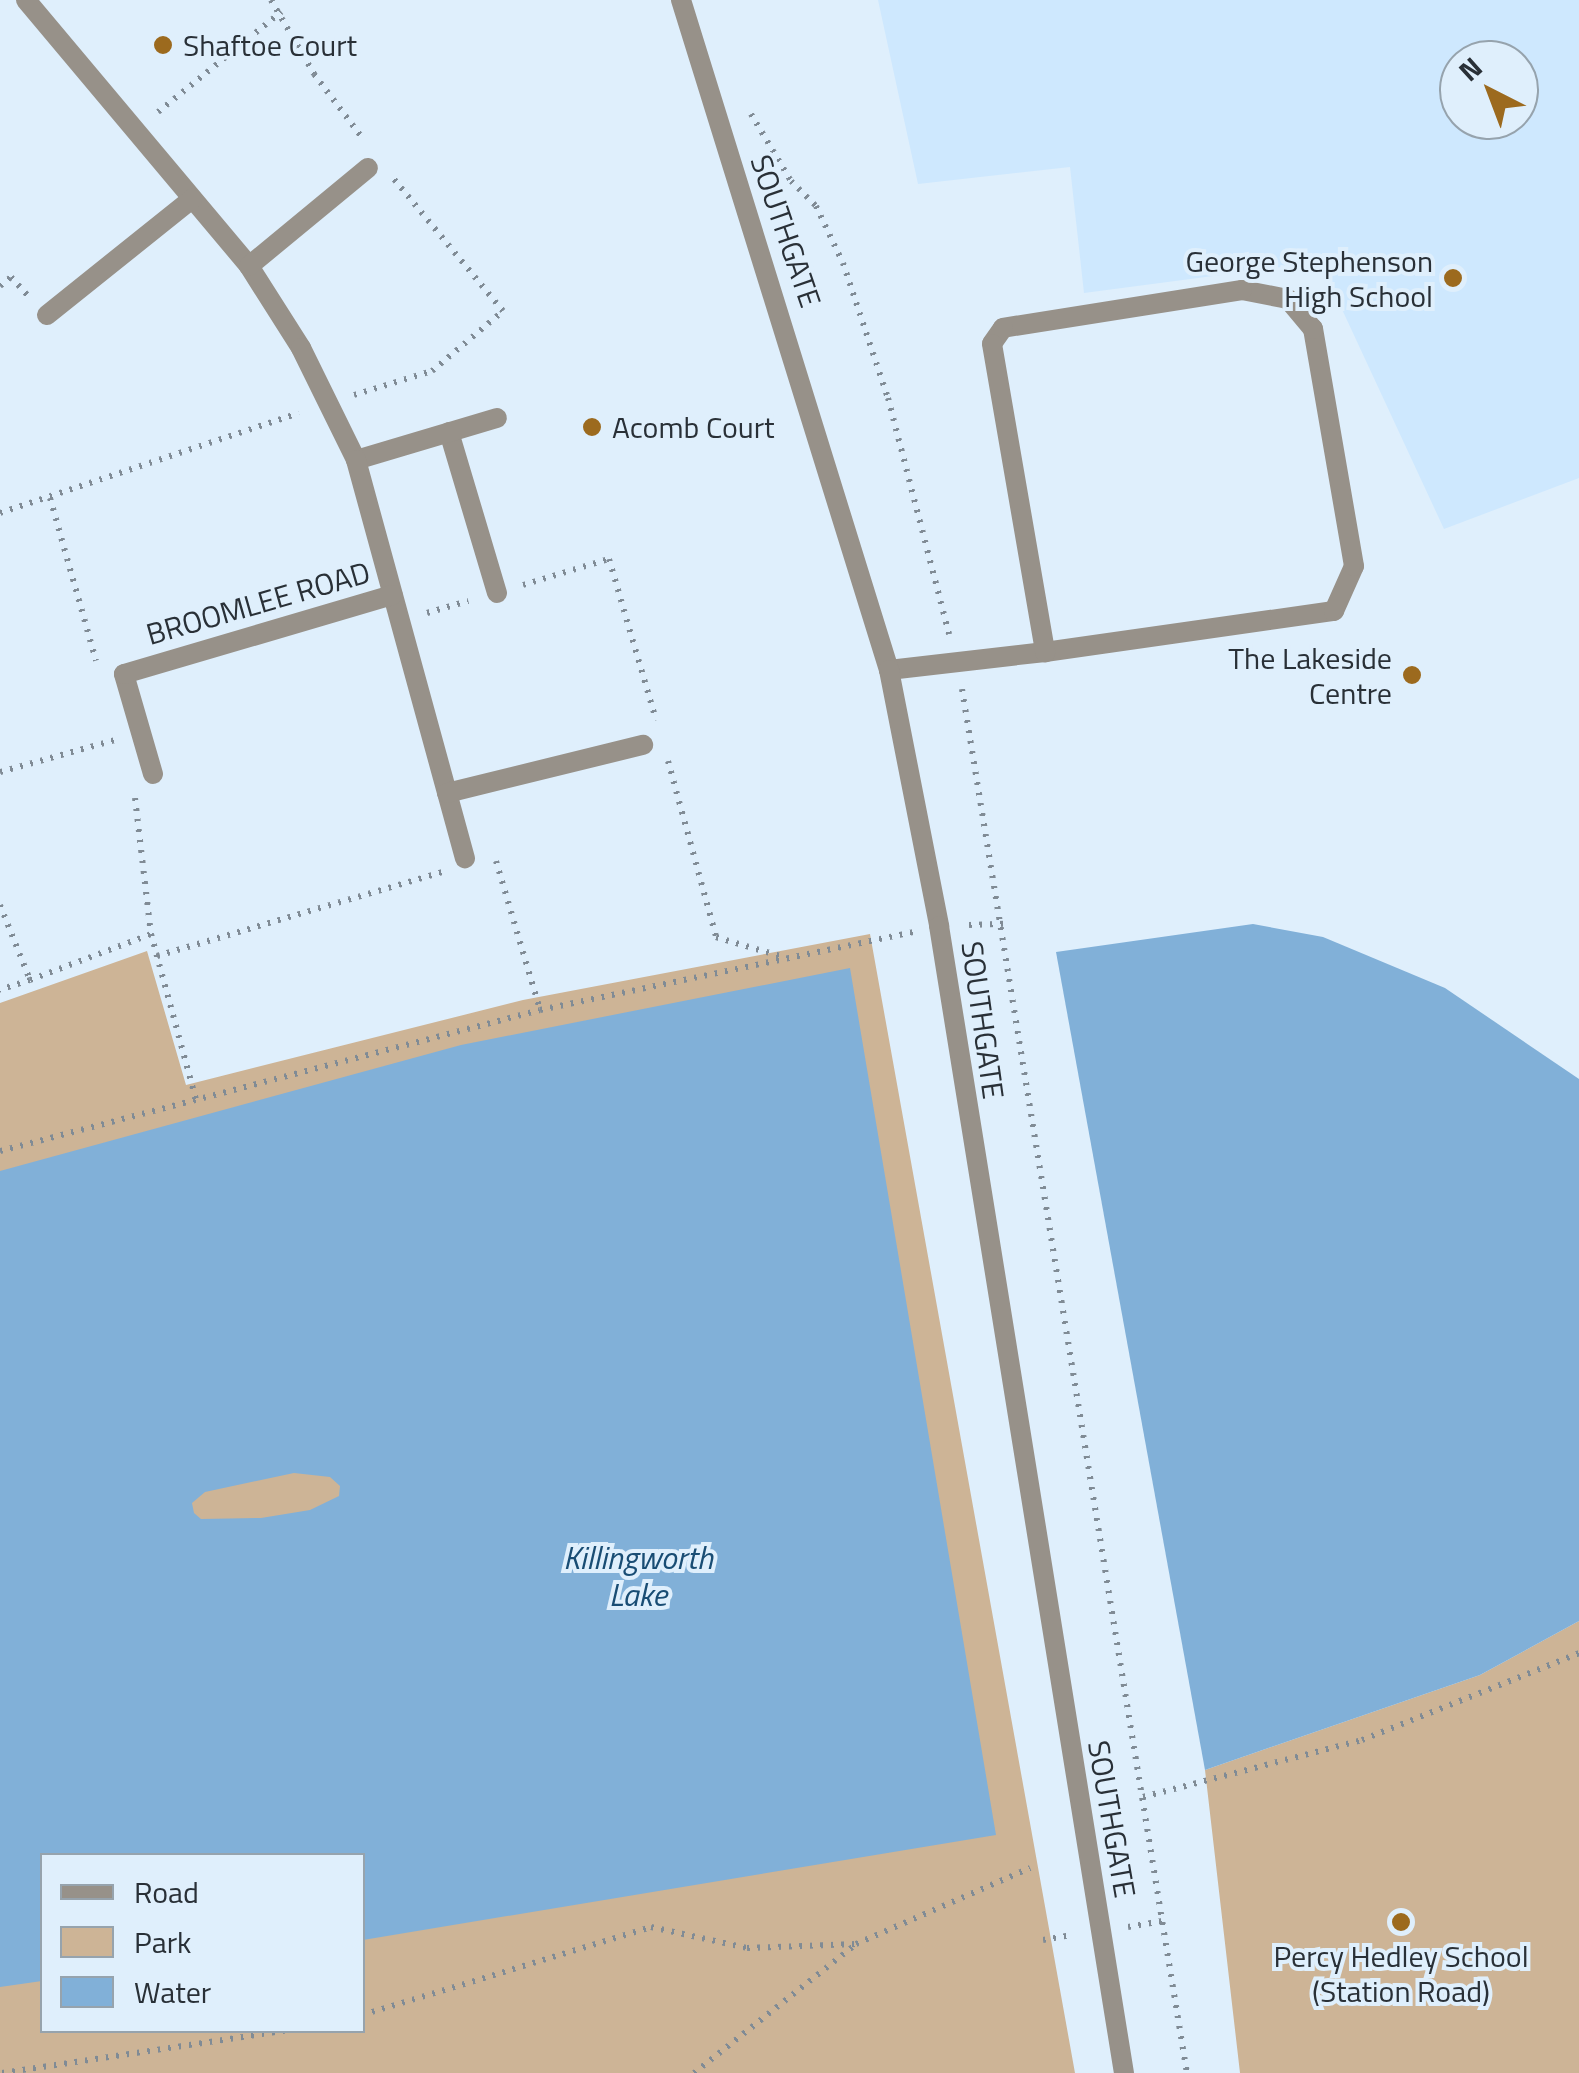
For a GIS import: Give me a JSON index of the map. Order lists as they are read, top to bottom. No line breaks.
{"streets":{"street":["SOUTHGATE","BROOMLEE ROAD"]},"water":["Killingworth Lake"],"places":["Shaftoe Court","George Stephenson High School","Acomb Court","The Lakeside Centre","Percy Hedley School (Station Road)"],"legend":["Road","Park","Water"],"north":"top left"}
